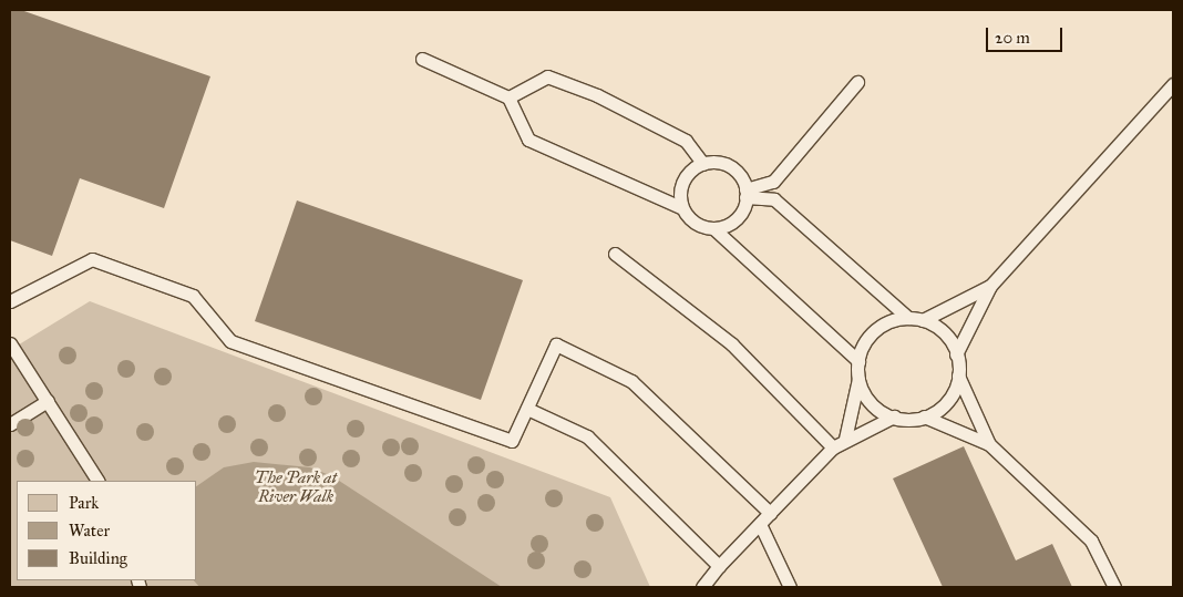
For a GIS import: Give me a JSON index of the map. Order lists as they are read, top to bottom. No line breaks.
{"parks":["The Park at River Walk"],"legend":["Park","Water","Building"],"scale_bar":"20 m"}
